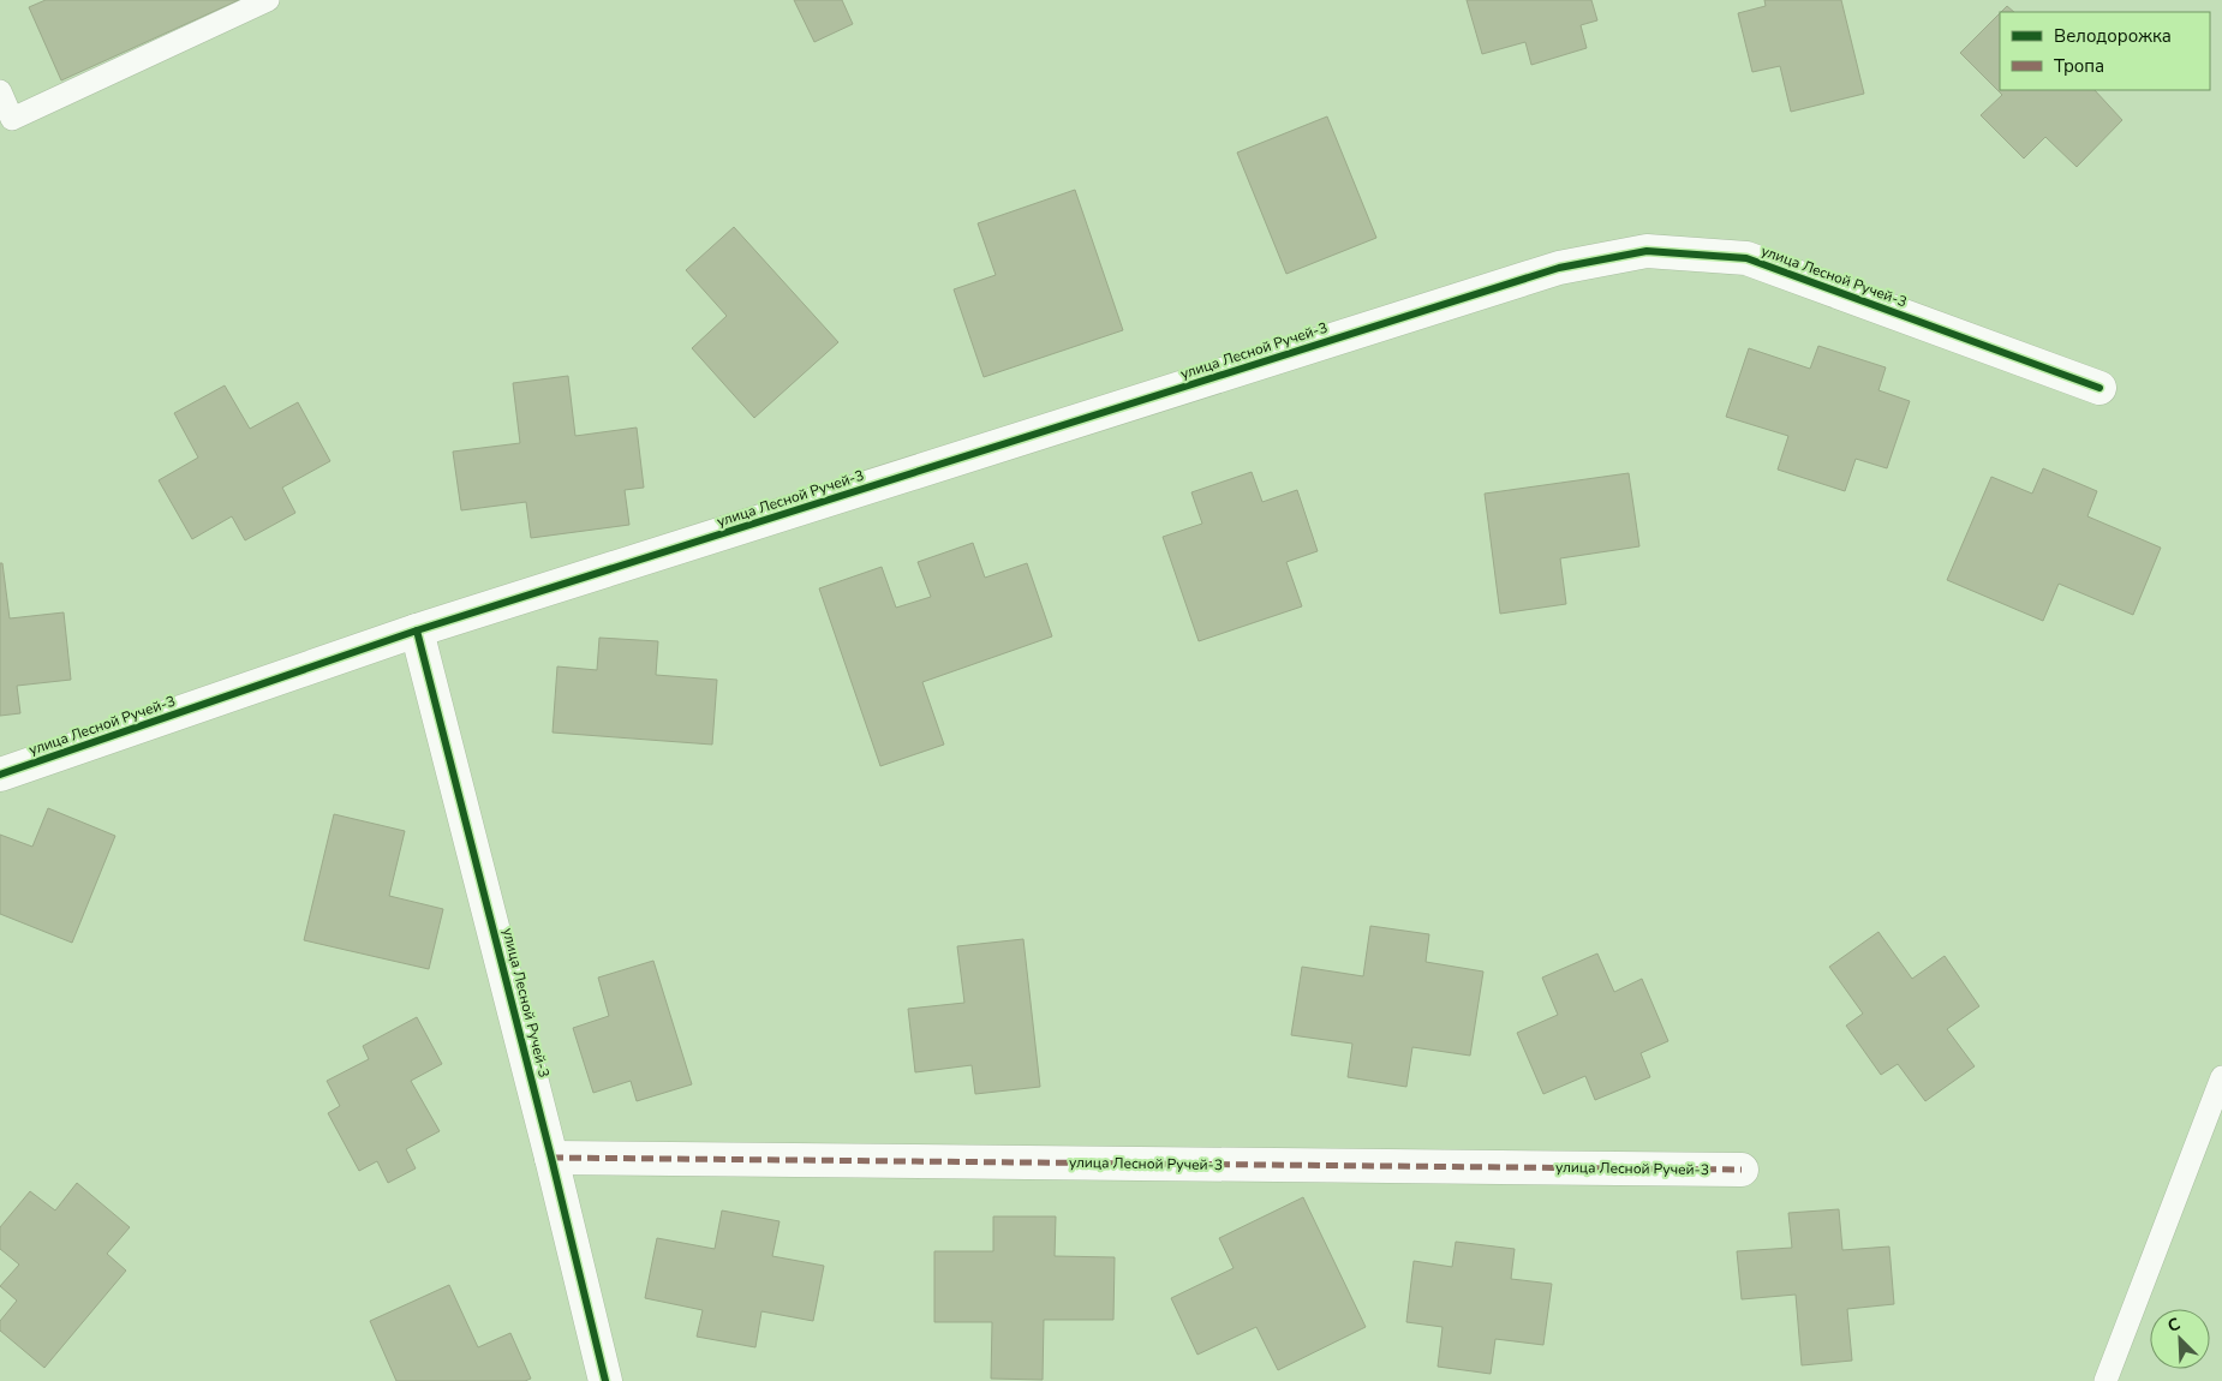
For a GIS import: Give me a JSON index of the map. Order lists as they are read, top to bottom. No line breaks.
{"streets":{"street":["улица Лесной Ручей-3"]},"legend":["Велодорожка","Тропа"],"north":"top left"}
